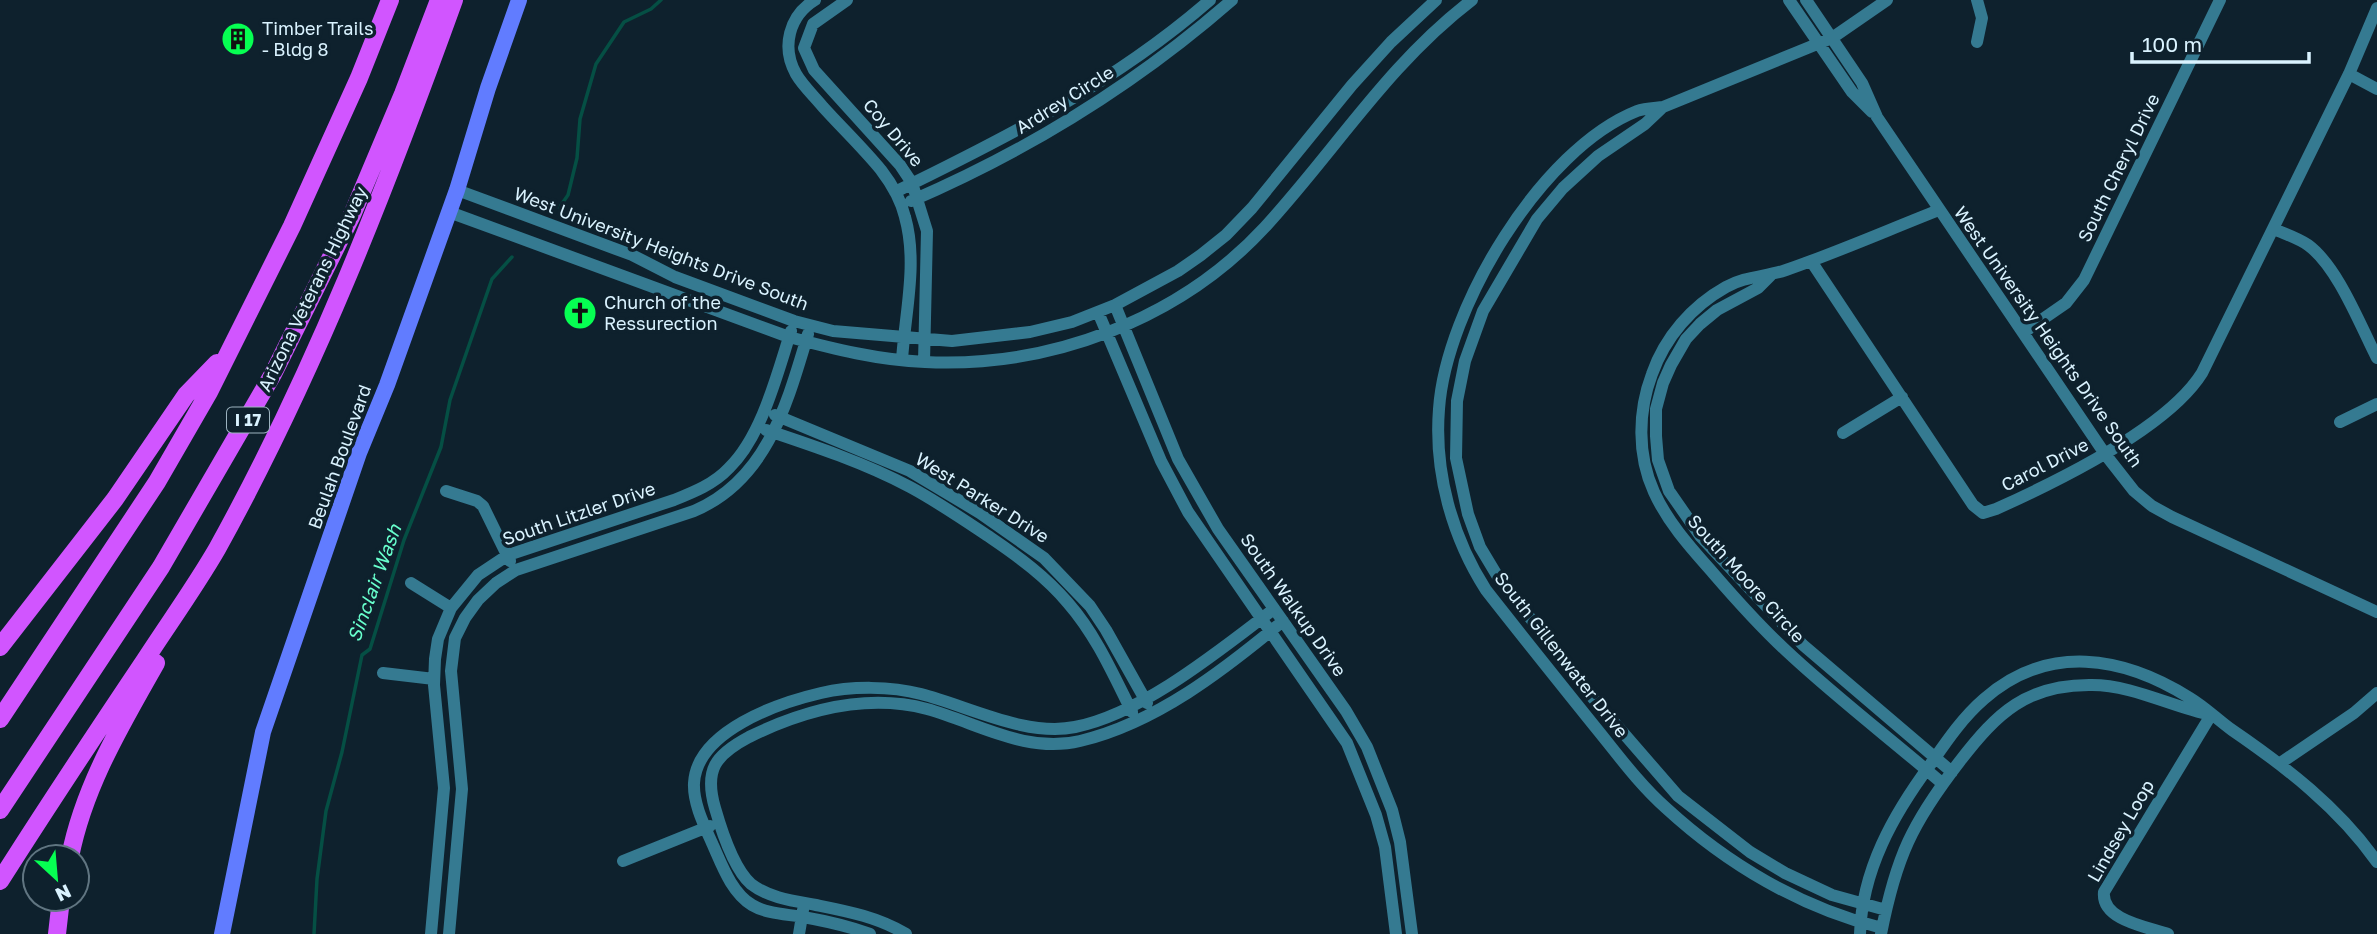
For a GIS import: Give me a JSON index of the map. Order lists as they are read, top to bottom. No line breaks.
{"streets":{"highway":["Arizona Veterans Highway","I 17"],"main road":["Beulah Boulevard"],"street":["Ardrey Circle","Coy Drive","South Cheryl Drive","West University Heights Drive South","Carol Drive","West Parker Drive","South Litzler Drive","South Moore Circle","South Walkup Drive","South Gillenwater Drive","Lindsey Loop"]},"crossings":[["Ardrey Circle","Coy Drive"],["Coy Drive","West University Heights Drive South"],["South Cheryl Drive","West University Heights Drive South"],["West University Heights Drive South","Beulah Boulevard"],["West University Heights Drive South","Carol Drive"],["West University Heights Drive South","South Litzler Drive"],["West University Heights Drive South","South Moore Circle"],["West University Heights Drive South","South Walkup Drive"],["West University Heights Drive South","South Gillenwater Drive"],["Carol Drive","South Moore Circle"],["West Parker Drive","South Litzler Drive"]],"water":["Sinclair Wash"],"places":{"building":["Timber Trails - Bldg 8"],"church":["Church of the Ressurection"]},"scale_bar":"100 m","north":"bottom right"}
